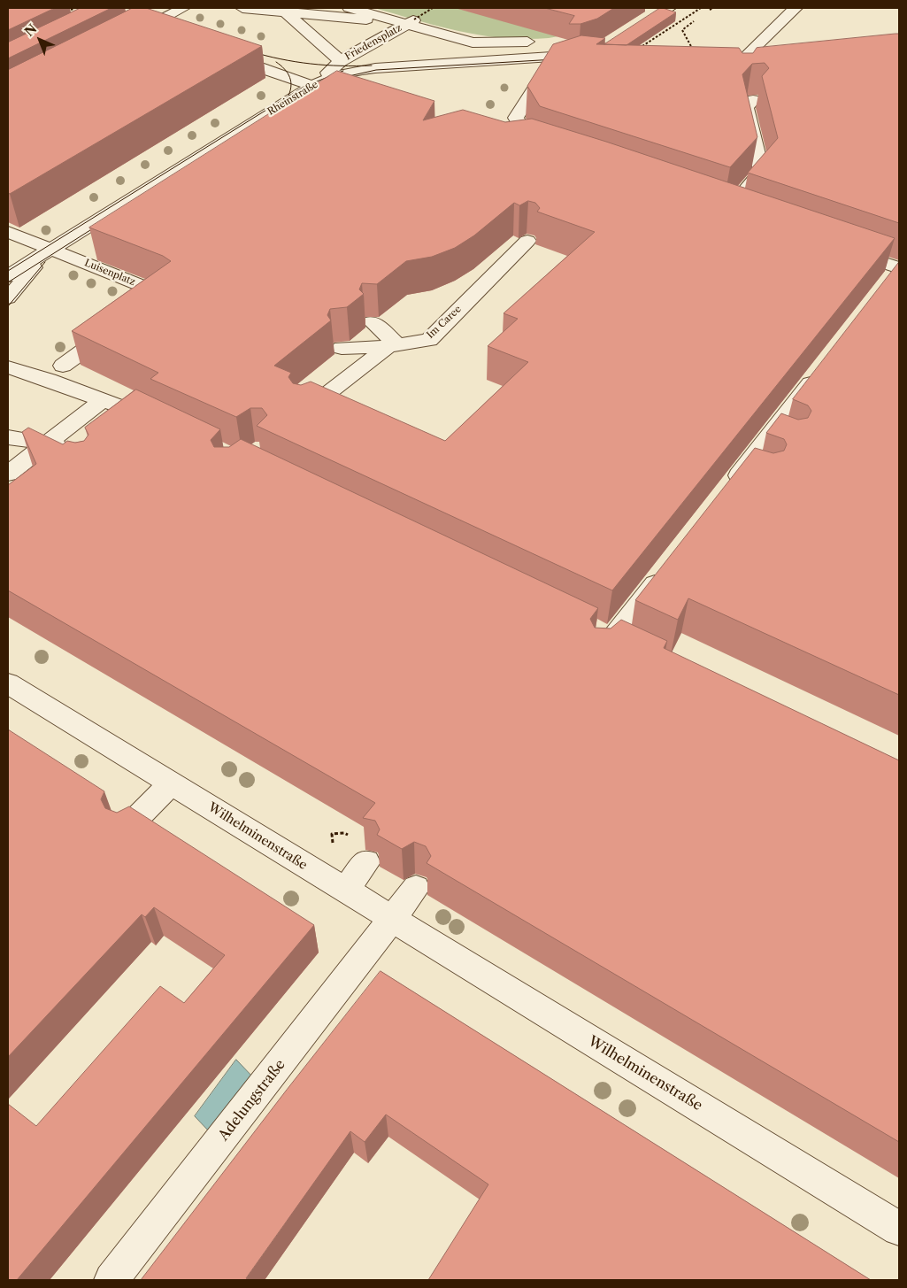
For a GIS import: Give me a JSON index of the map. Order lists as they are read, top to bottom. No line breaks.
{"streets":{"street":["Friedensplatz","Rheinstraße","Luisenplatz","Im Caree","Wilhelminenstraße","Adelungstraße"]},"crossings":[["Friedensplatz","Rheinstraße"],["Rheinstraße","Luisenplatz"],["Wilhelminenstraße","Adelungstraße"]],"north":"top left"}
